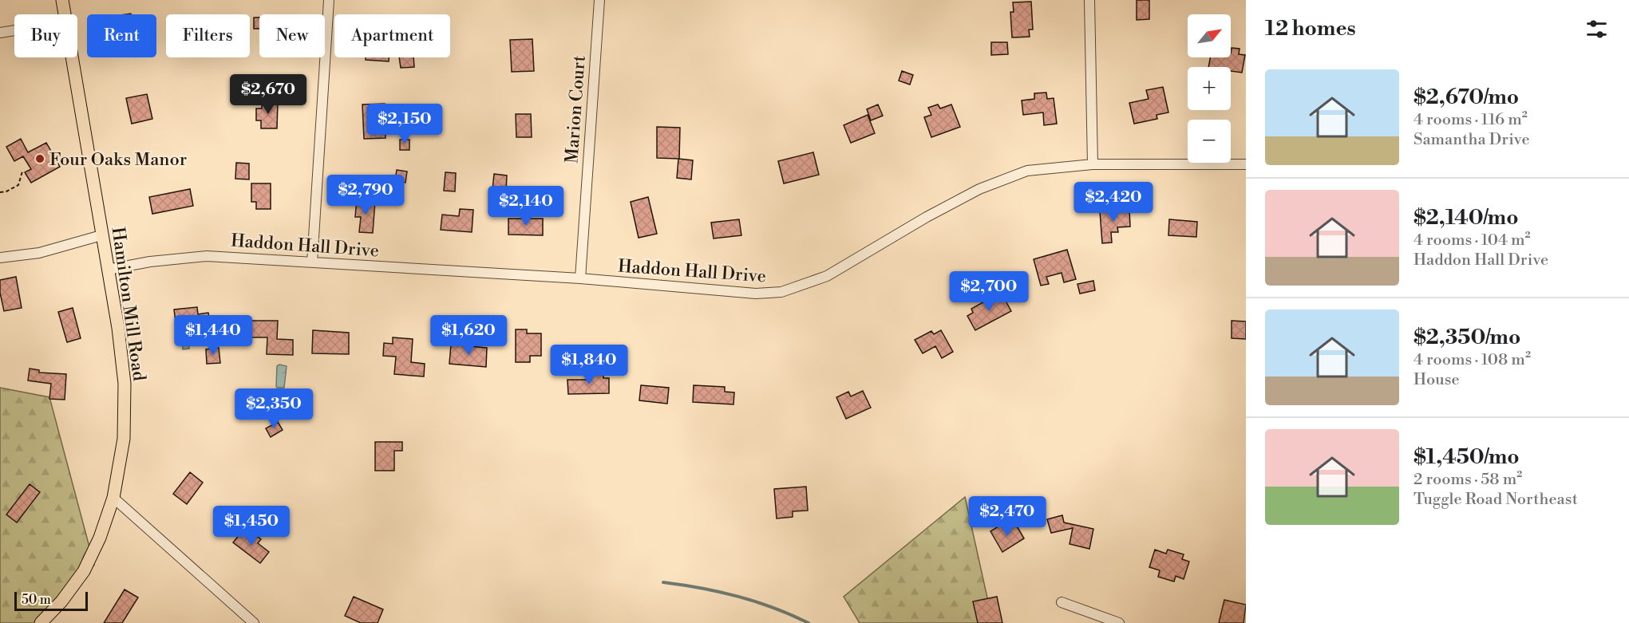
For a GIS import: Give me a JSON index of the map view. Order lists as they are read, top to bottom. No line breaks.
{"streets":{"main road":["Hamilton Mill Road"],"street":["Marion Court","Haddon Hall Drive"]},"crossings":[["Marion Court","Haddon Hall Drive"],["Haddon Hall Drive","Hamilton Mill Road"]],"places":["Four Oaks Manor"],"scale_bar":"50 m","north":"top right","page":{"heading":"12 homes","map_buttons":["+","−"],"chip":["Buy","Rent","Filters","New","Apartment"],"list":[{"name":"$2,670/mo","note":"4 rooms · 116 m² · Samantha Drive"},{"name":"$2,140/mo","note":"4 rooms · 104 m² · Haddon Hall Drive"},{"name":"$2,350/mo","note":"4 rooms · 108 m² · House"},{"name":"$1,450/mo","note":"2 rooms · 58 m² · Tuggle Road Northeast"}],"price":["$2,670","$2,150","$2,790","$2,420","$2,140","$2,700","$1,440","$1,620","$1,840","$2,350","$2,470","$1,450"],"scale":"50 m"}}
